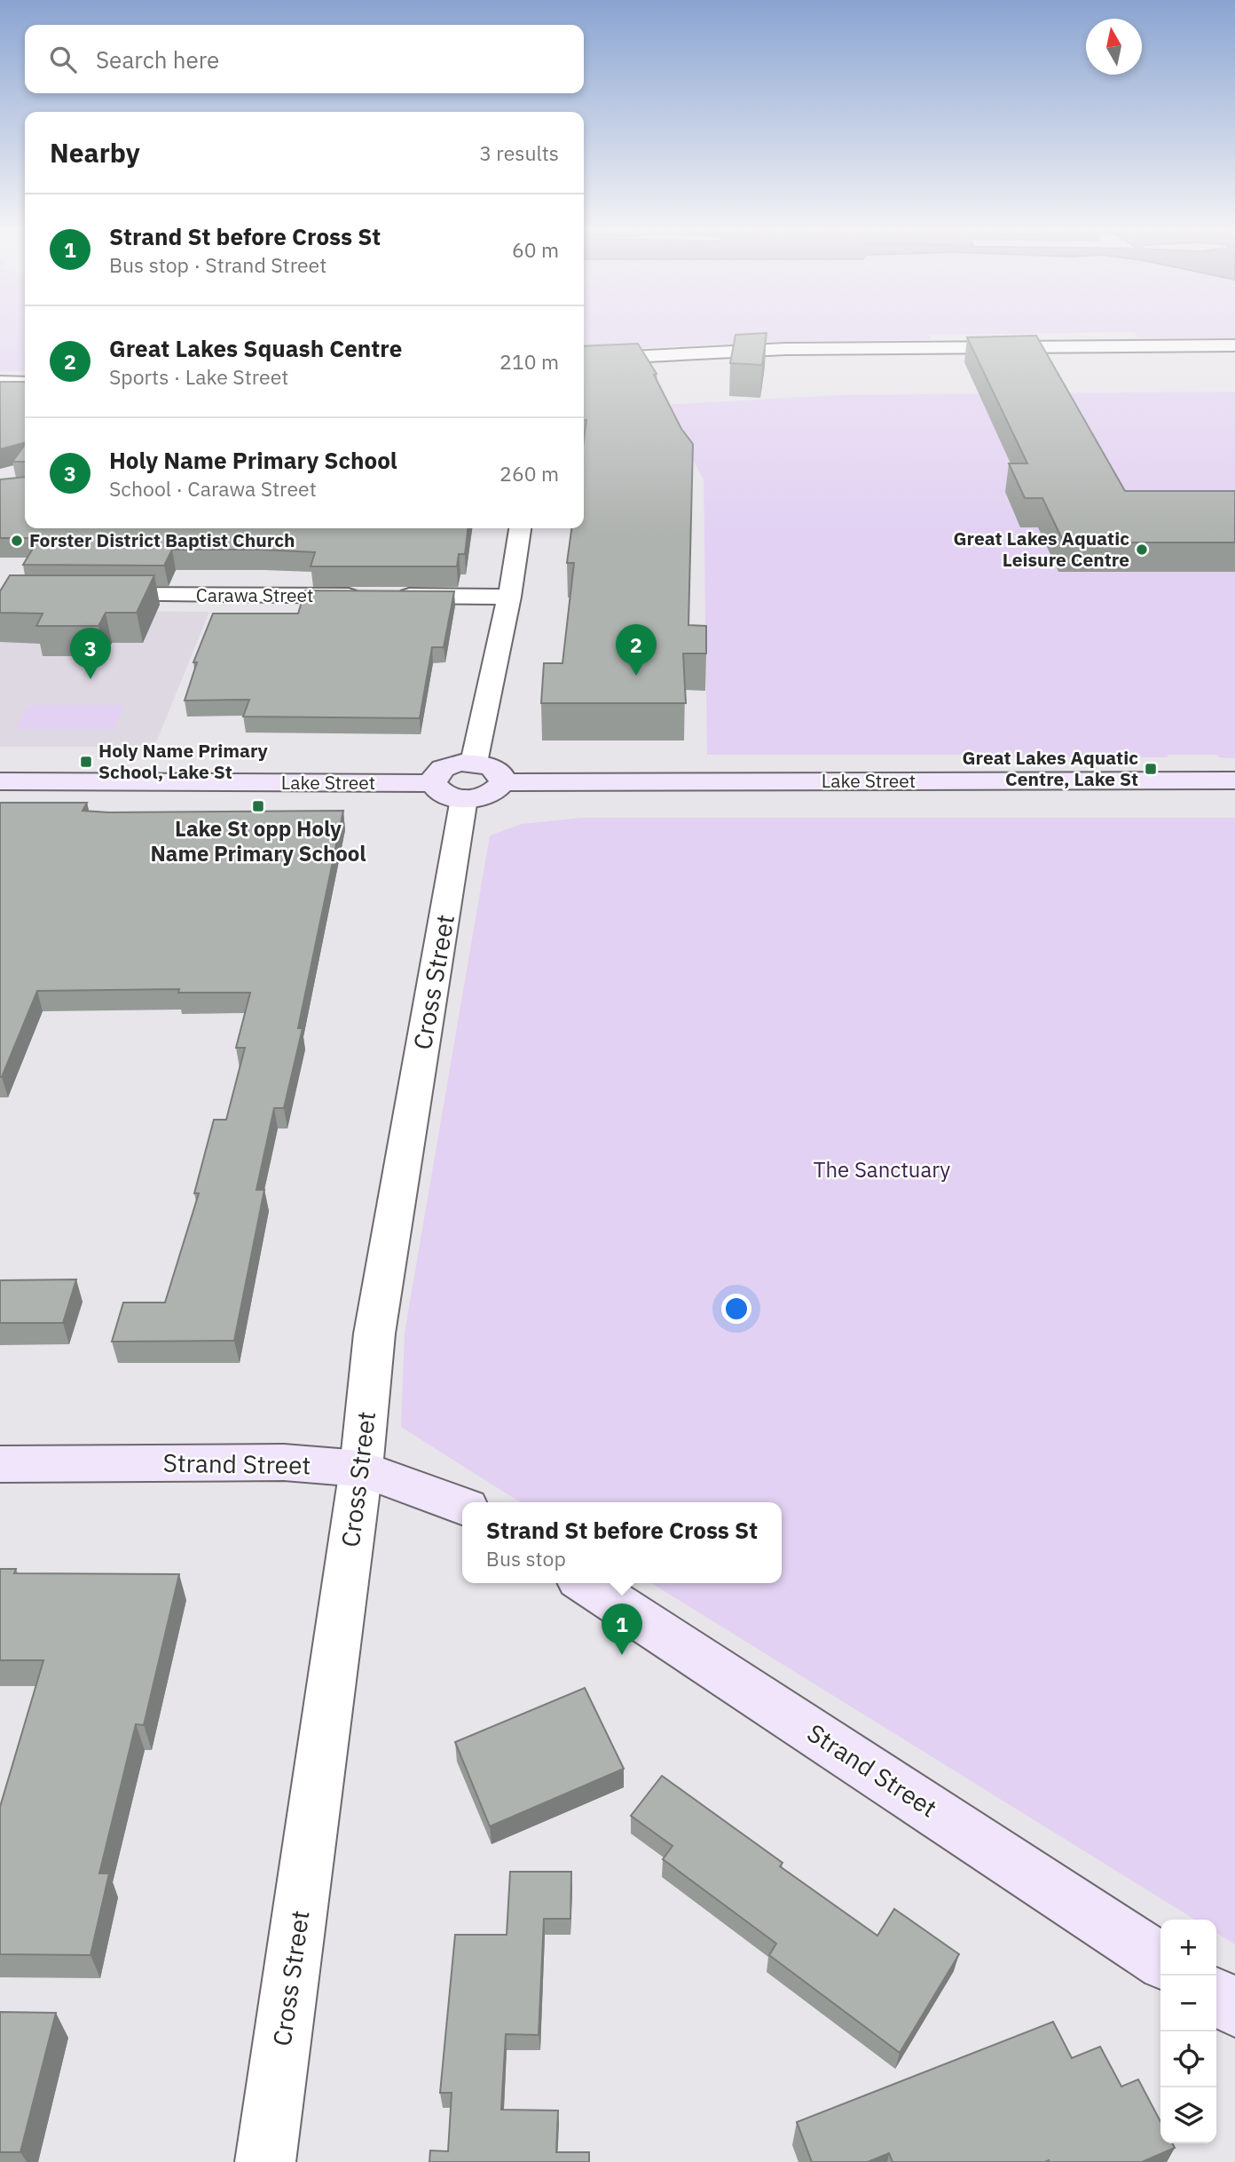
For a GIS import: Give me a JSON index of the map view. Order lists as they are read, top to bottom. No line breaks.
{"streets":{"street":["Carawa Street","Lake Street","Cross Street","Strand Street"]},"crossings":[["Carawa Street","Cross Street"],["Lake Street","Cross Street"],["Cross Street","Strand Street"]],"parks":["The Sanctuary"],"places":{"other":["Forster District Baptist Church","Great Lakes Aquatic Leisure Centre"],"transit":["Holy Name Primary School, Lake St","Great Lakes Aquatic Centre, Lake St","Lake St opp Holy Name Primary School"]},"north":"top","page":{"search":"Search here","heading":["Nearby","3 results"],"list":[{"mark":"1","name":"Strand St before Cross St","note":"Bus stop · Strand Street","value":"60 m"},{"mark":"2","name":"Great Lakes Squash Centre","note":"Sports · Lake Street","value":"210 m"},{"mark":"3","name":"Holy Name Primary School","note":"School · Carawa Street","value":"260 m"}],"pins":["2","3","1"],"popup":["Strand St before Cross St","Bus stop"],"map_buttons":["+","−"]}}
